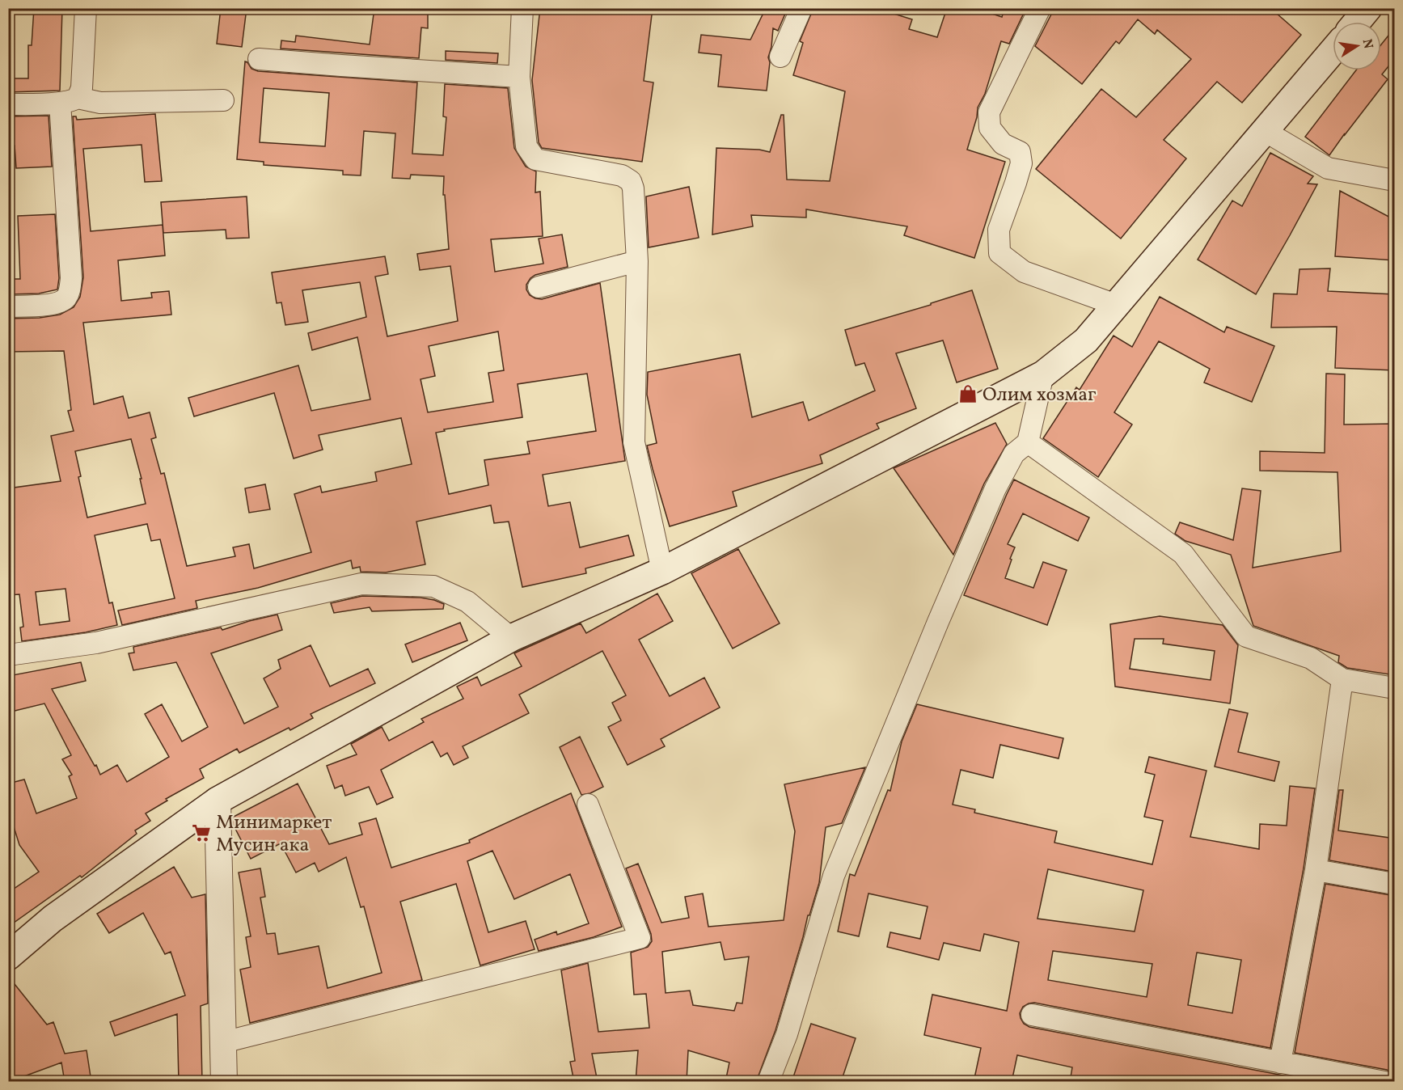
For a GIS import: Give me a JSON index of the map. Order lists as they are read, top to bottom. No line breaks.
{"places":{"shop":["Олим хозмаг"],"supermarket":["Минимаркет Мусин ака"]},"north":"right"}
